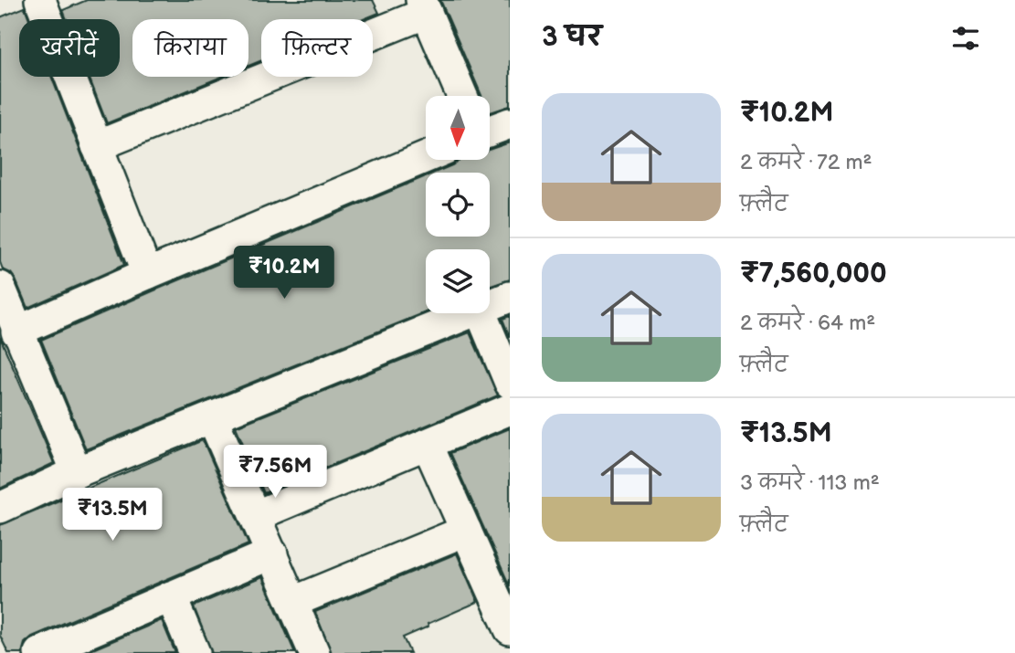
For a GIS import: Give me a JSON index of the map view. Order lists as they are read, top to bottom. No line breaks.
{"north":"bottom","page":{"heading":"3 घर","chip":["खरीदें","किराया","फ़िल्टर"],"list":[{"name":"₹10.2M","note":"2 कमरे · 72 m² · फ़्लैट"},{"name":"₹7,560,000","note":"2 कमरे · 64 m² · फ़्लैट"},{"name":"₹13.5M","note":"3 कमरे · 113 m² · फ़्लैट"}],"price":["₹10.2M","₹7.56M","₹13.5M"]}}
